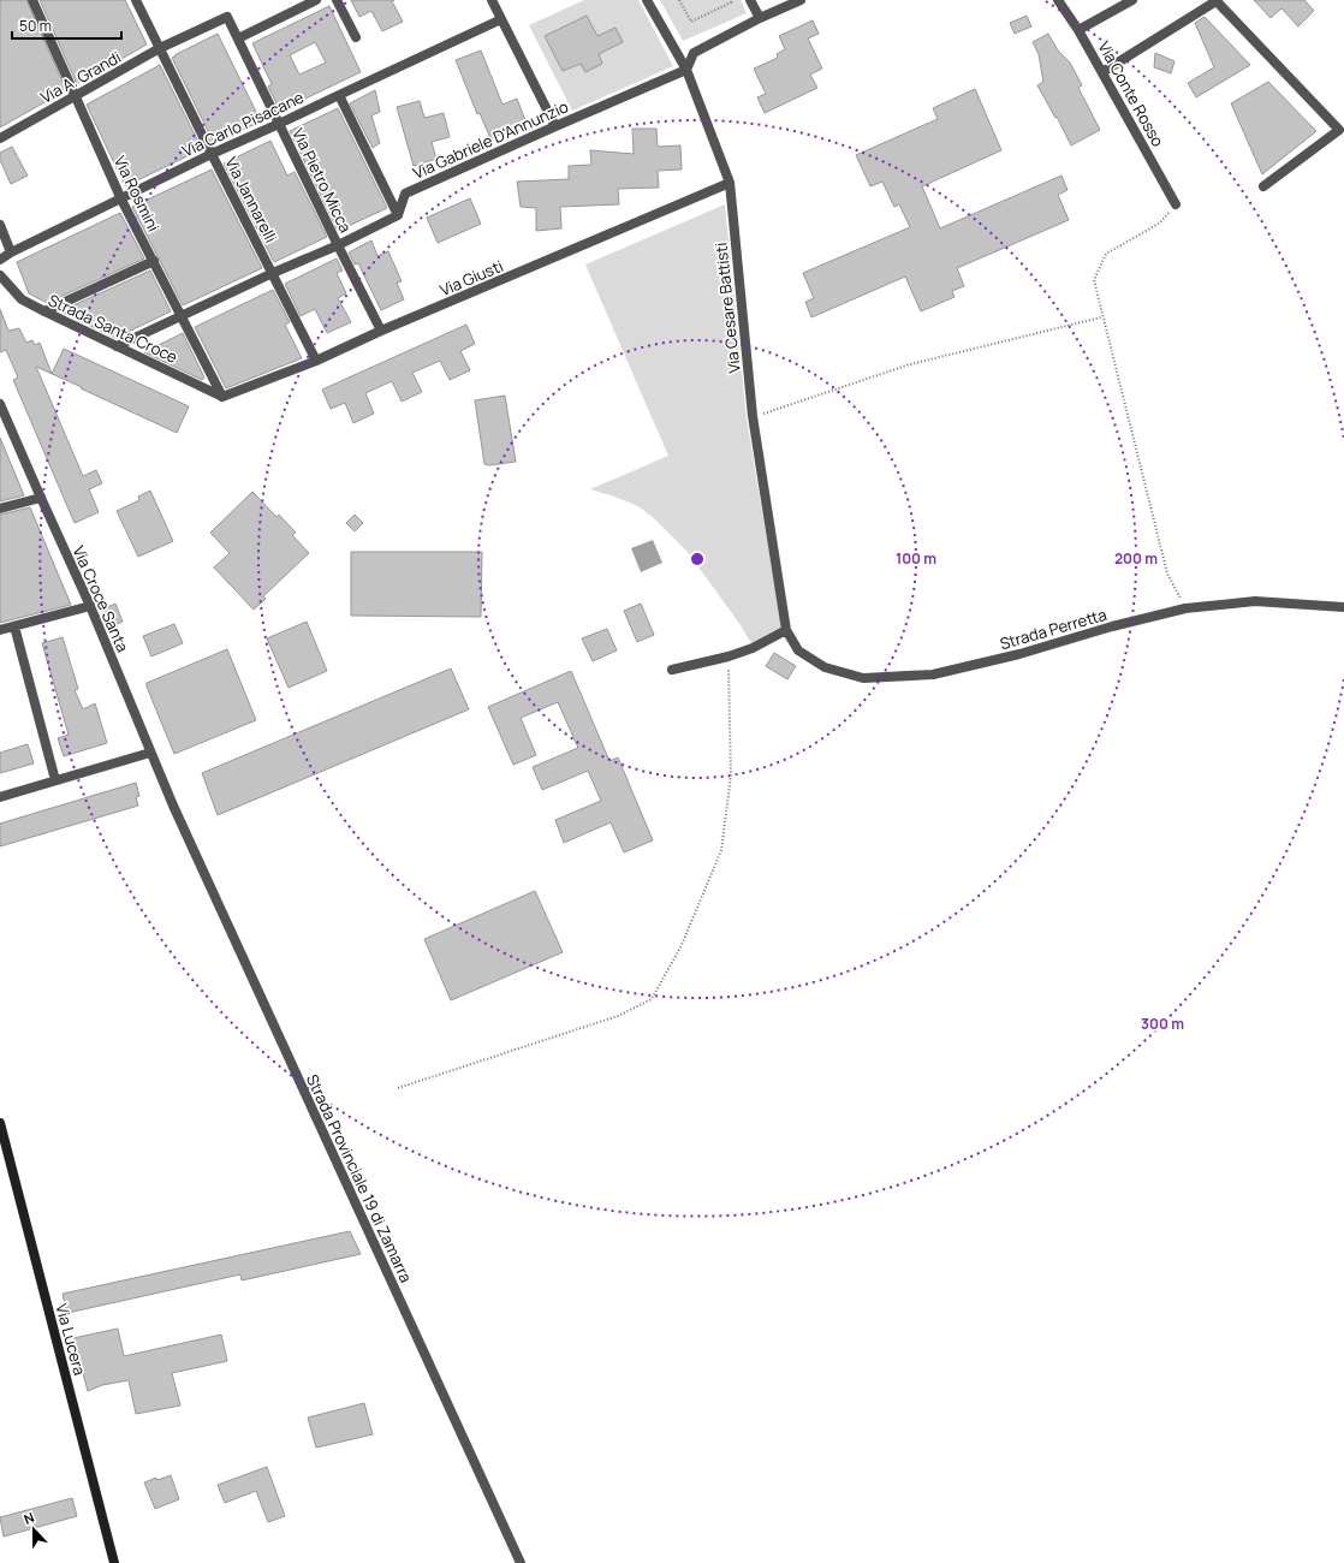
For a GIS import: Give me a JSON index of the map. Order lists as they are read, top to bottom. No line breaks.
{"streets":{"main road":["Via Lucera"],"street":["Via A. Grandi","Via Conte Rosso","Via Carlo Pisacane","Via Gabriele D'Annunzio","Via Pietro Micca","Via Rosmini","Via Jannarelli","Via Giusti","Via Cesare Battisti","Strada Santa Croce","Via Croce Santa","Strada Perretta","Strada Provinciale 19 di Zamarra"]},"crossings":[["Via A. Grandi","Via Pietro Micca"],["Via A. Grandi","Via Rosmini"],["Via A. Grandi","Via Jannarelli"],["Via Carlo Pisacane","Via Pietro Micca"],["Via Carlo Pisacane","Via Rosmini"],["Via Carlo Pisacane","Via Jannarelli"],["Via Gabriele D'Annunzio","Via Cesare Battisti"],["Via Pietro Micca","Via Giusti"],["Via Rosmini","Via Giusti"],["Via Rosmini","Strada Santa Croce"],["Via Jannarelli","Via Giusti"],["Via Giusti","Via Cesare Battisti"],["Via Giusti","Strada Santa Croce"],["Via Cesare Battisti","Strada Perretta"],["Via Croce Santa","Strada Provinciale 19 di Zamarra"]],"scale_bar":"50 m","north":"top","rings":["100 m","200 m","300 m"]}
